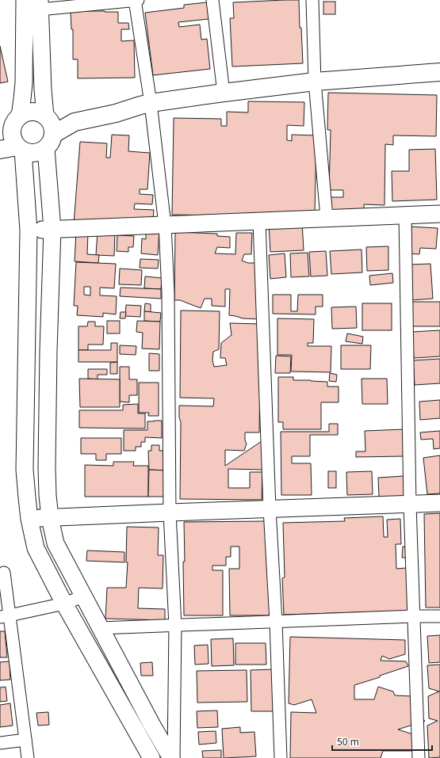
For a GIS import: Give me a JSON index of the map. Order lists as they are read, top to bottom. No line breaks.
{"scale_bar":"50 m"}
